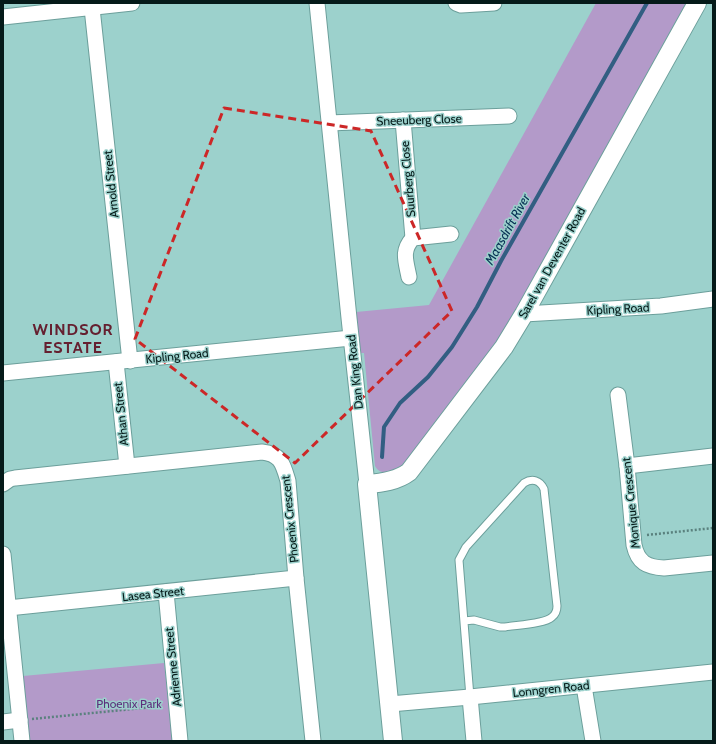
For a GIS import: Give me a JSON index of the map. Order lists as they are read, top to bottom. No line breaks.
{"streets":{"street":["Sneeuberg Close","Suurberg Close","Arnold Street","Sarel van Deventer Road","Kipling Road","Dan King Road","Athan Street","Monique Crescent","Phoenix Crescent","Lasea Street","Adrienne Street","Lonngren Road"]},"crossings":[["Sneeuberg Close","Suurberg Close"],["Sneeuberg Close","Dan King Road"],["Arnold Street","Kipling Road"],["Arnold Street","Athan Street"],["Sarel van Deventer Road","Kipling Road"],["Sarel van Deventer Road","Dan King Road"],["Kipling Road","Dan King Road"],["Kipling Road","Athan Street"],["Dan King Road","Lonngren Road"],["Athan Street","Phoenix Crescent"],["Phoenix Crescent","Lasea Street"],["Lasea Street","Adrienne Street"]],"districts":["WINDSOR ESTATE"],"water":["Maasdrift River"],"parks":["Phoenix Park"]}
